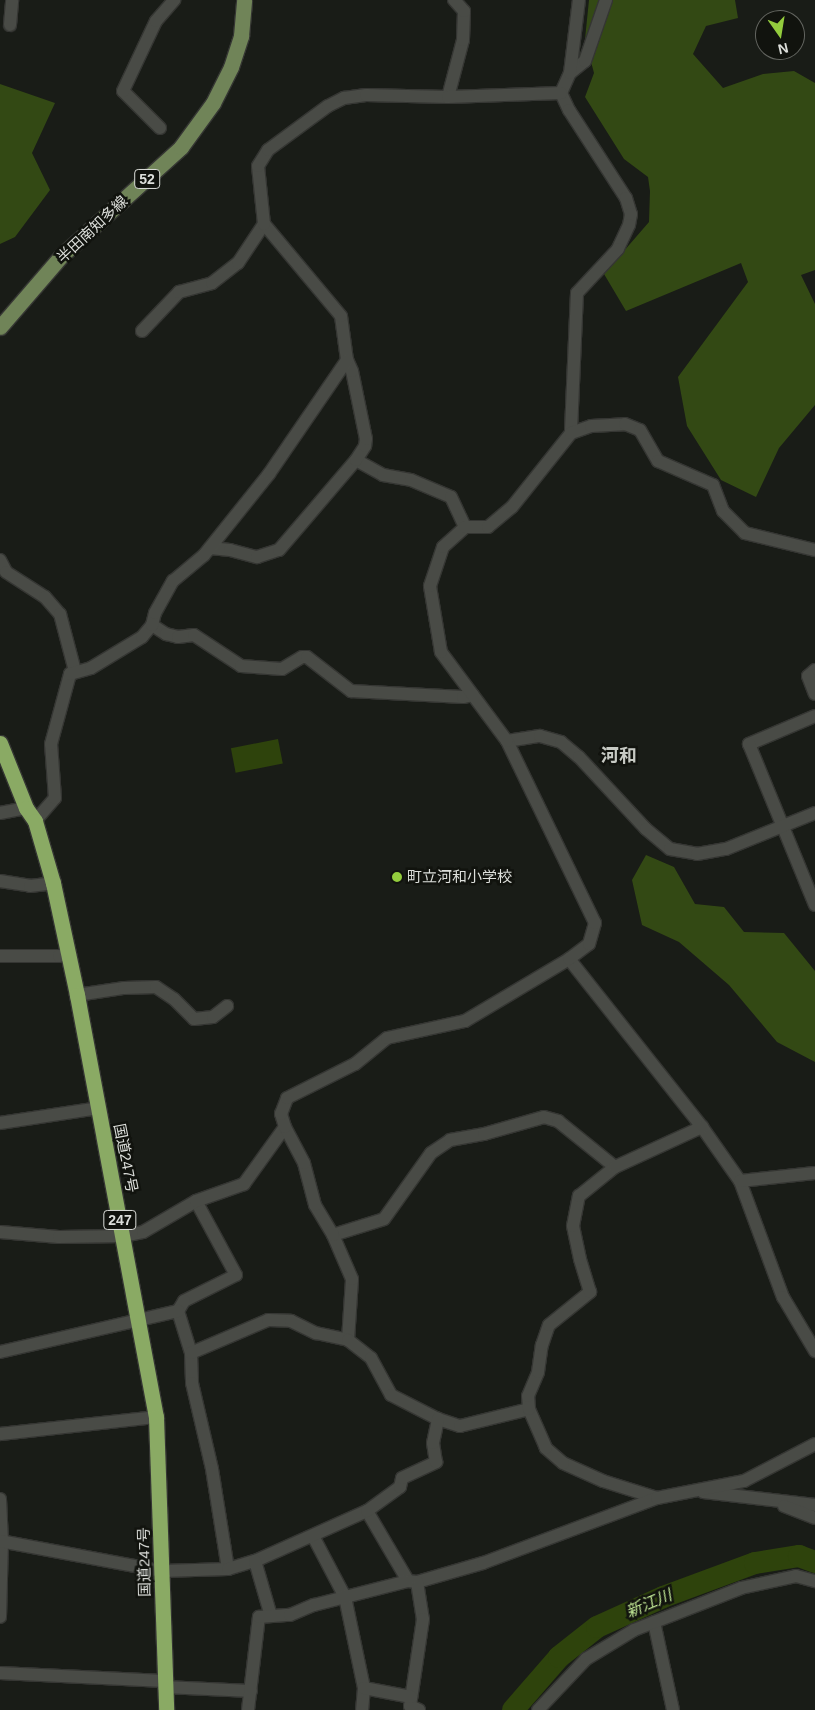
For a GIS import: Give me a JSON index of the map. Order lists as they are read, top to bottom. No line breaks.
{"streets":{"highway":["国道247号","247"],"main road":["52","半田南知多線"]},"districts":["河和"],"water":["新江川"],"places":["町立河和小学校"],"north":"bottom"}
